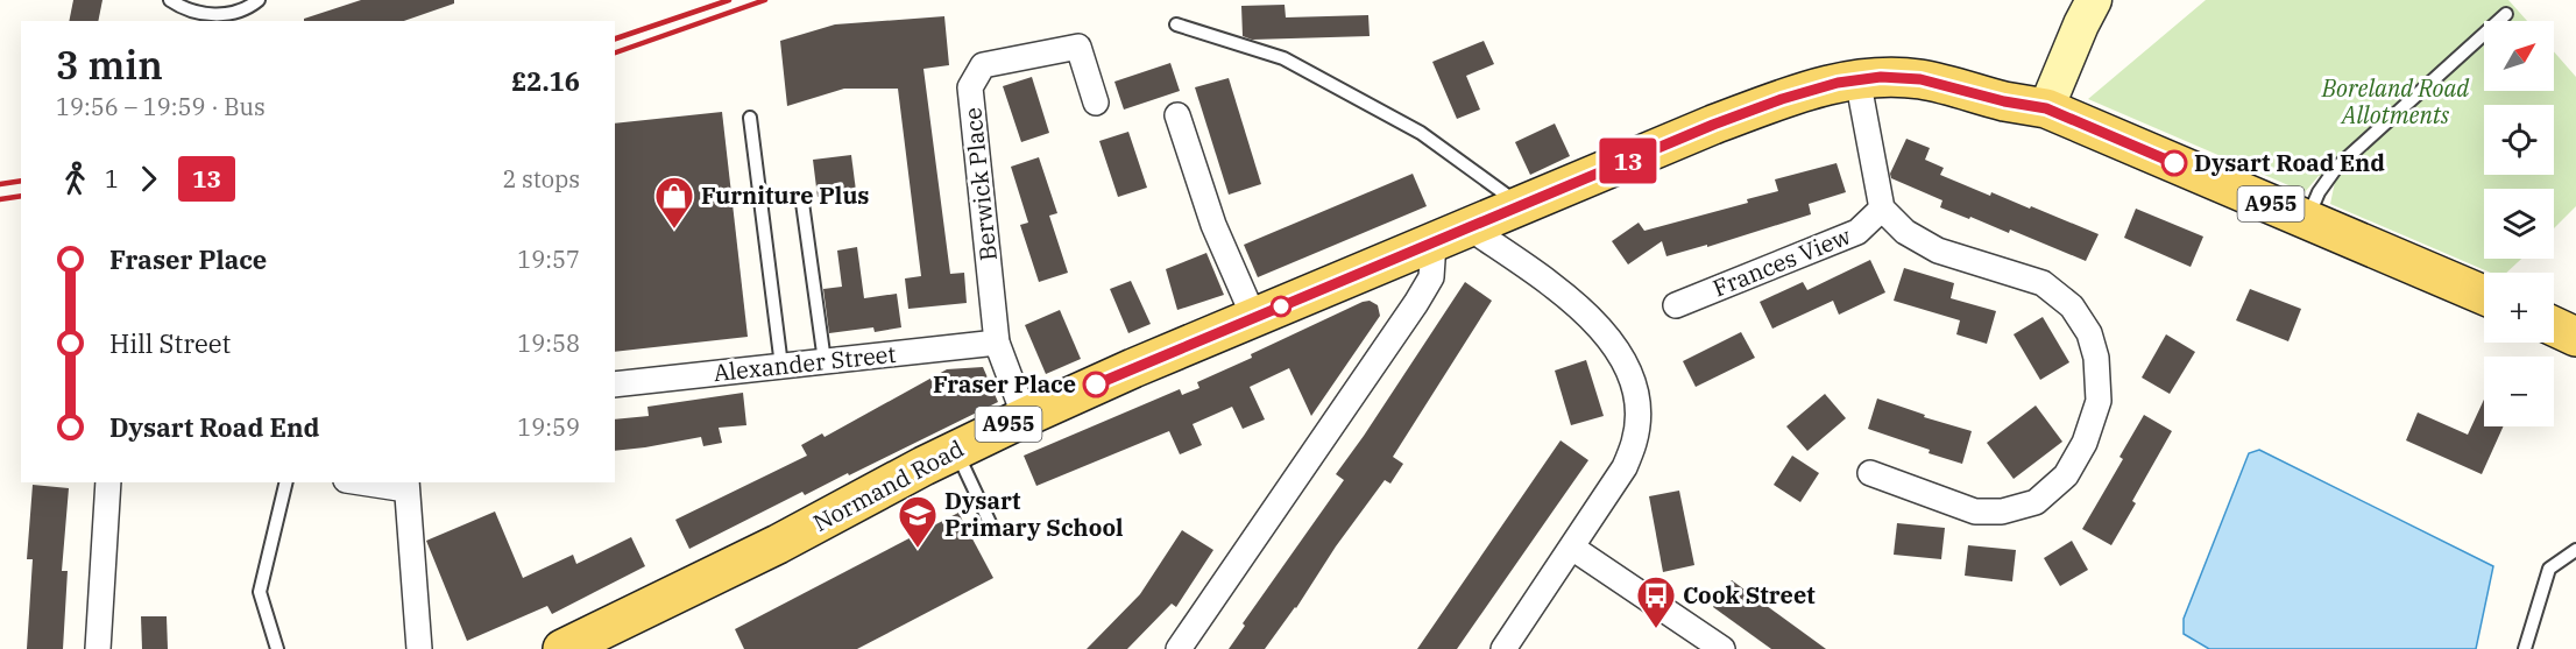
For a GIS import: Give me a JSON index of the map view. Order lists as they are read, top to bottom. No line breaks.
{"streets":{"main road":["A955","Normand Road"],"street":["Berwick Place","Frances View","Alexander Street"]},"crossings":[["Berwick Place","Alexander Street"],["Berwick Place","Normand Road"],["A955","Normand Road"]],"parks":["Boreland Road Allotments"],"places":{"other":["Dysart Road End","Fraser Place"],"shop":["Furniture Plus"],"school or university":["Dysart Primary School"],"bus stop":["Cook Street"]},"lines":["bus line 13"],"north":"top right","page":{"on_map":"13","map_buttons":["+","−"],"heading":["3 min","19:56 – 19:59 · Bus","£2.16"],"legs":["1","13","2 stops"],"list":[{"name":"Fraser Place","value":"19:57"},{"name":"Hill Street","value":"19:58"},{"name":"Dysart Road End","value":"19:59"}]}}
